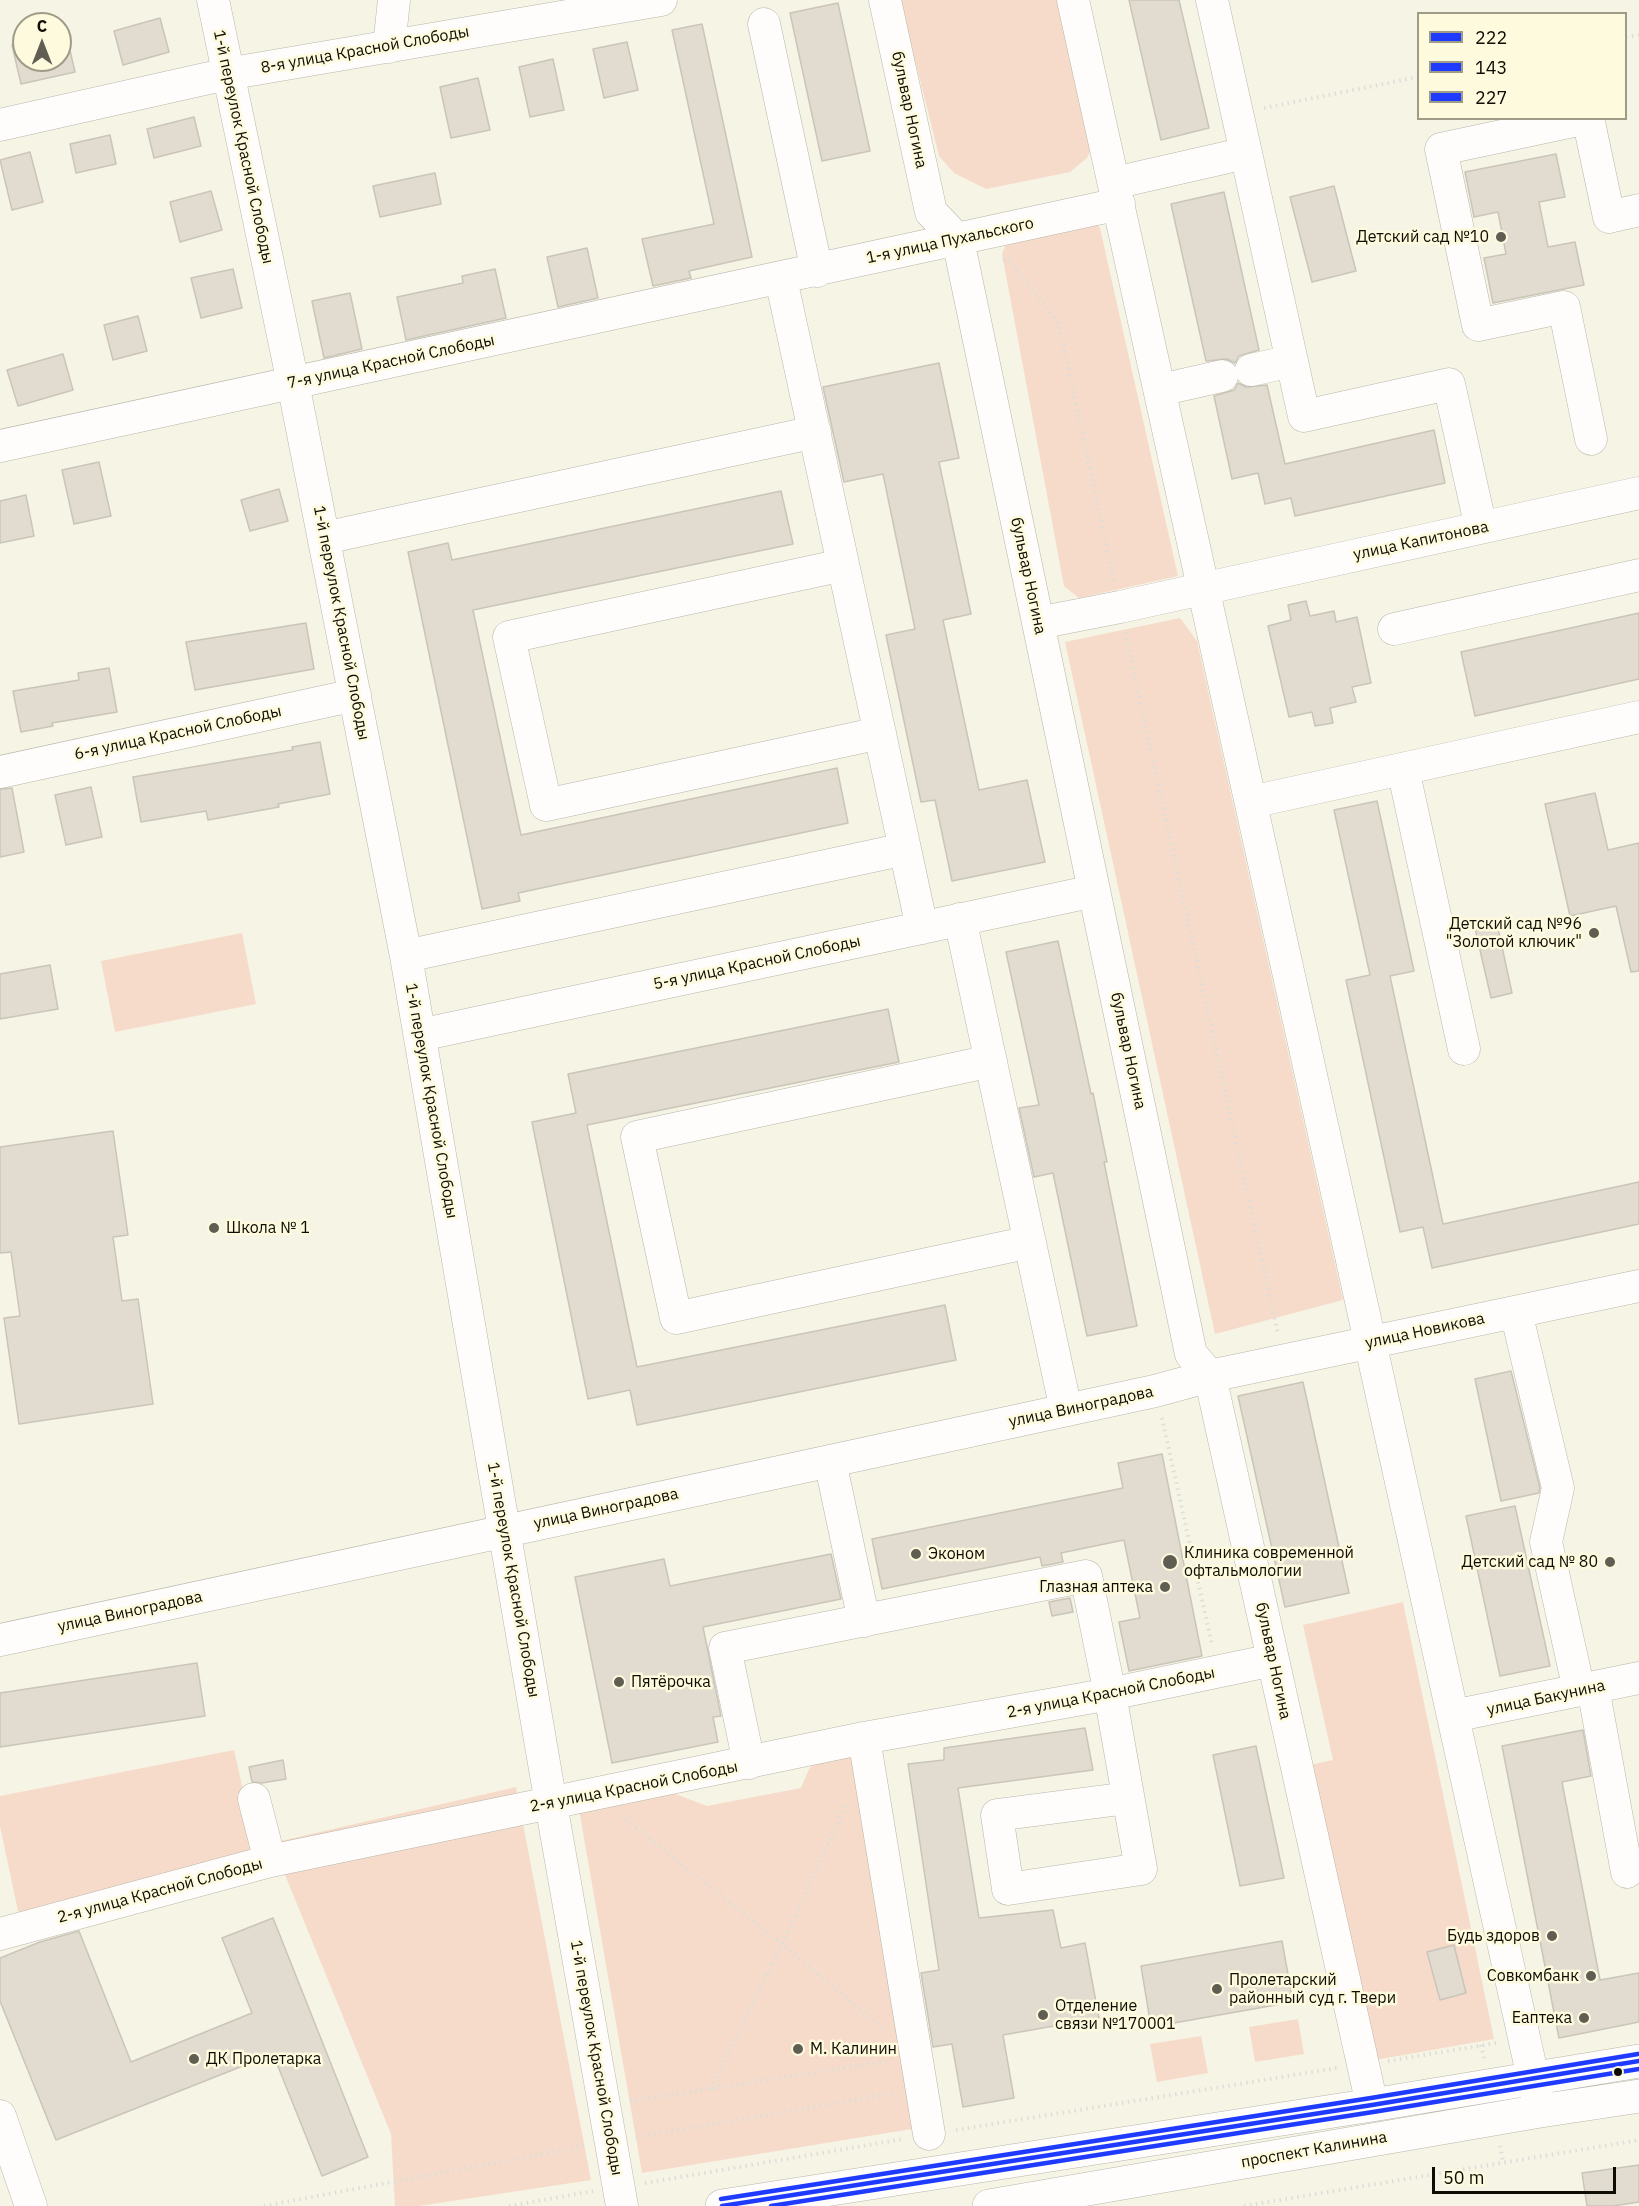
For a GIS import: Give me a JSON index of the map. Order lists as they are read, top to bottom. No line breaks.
{"streets":{"main road":["проспект Калинина"],"street":["8-я улица Красной Слободы","бульвар Ногина","1-й переулок Красной Слободы","1-я улица Пухальского","7-я улица Красной Слободы","улица Капитонова","6-я улица Красной Слободы","5-я улица Красной Слободы","улица Новикова","улица Виноградова","2-я улица Красной Слободы","улица Бакунина"]},"crossings":[["8-я улица Красной Слободы","1-й переулок Красной Слободы"],["бульвар Ногина","1-я улица Пухальского"],["бульвар Ногина","улица Капитонова"],["бульвар Ногина","5-я улица Красной Слободы"],["бульвар Ногина","улица Новикова"],["бульвар Ногина","улица Виноградова"],["бульвар Ногина","2-я улица Красной Слободы"],["1-й переулок Красной Слободы","7-я улица Красной Слободы"],["1-й переулок Красной Слободы","6-я улица Красной Слободы"],["1-й переулок Красной Слободы","5-я улица Красной Слободы"],["1-й переулок Красной Слободы","улица Виноградова"],["1-й переулок Красной Слободы","2-я улица Красной Слободы"],["1-я улица Пухальского","7-я улица Красной Слободы"],["улица Новикова","улица Виноградова"]],"places":["Детский сад №10","Детский сад №96 \"Золотой ключик\"","Школа № 1","Эконом","Клиника современной офтальмологии","Детский сад № 80","Глазная аптека","Пятёрочка","Будь здоров","Совкомбанк","Пролетарский районный суд г. Твери","Отделение связи №170001","Еаптека","М. Калинин","ДК Пролетарка"],"lines":["transit line 227","transit line 222","transit line 143"],"legend":["222","143","227"],"scale_bar":"50 m","north":"top"}
